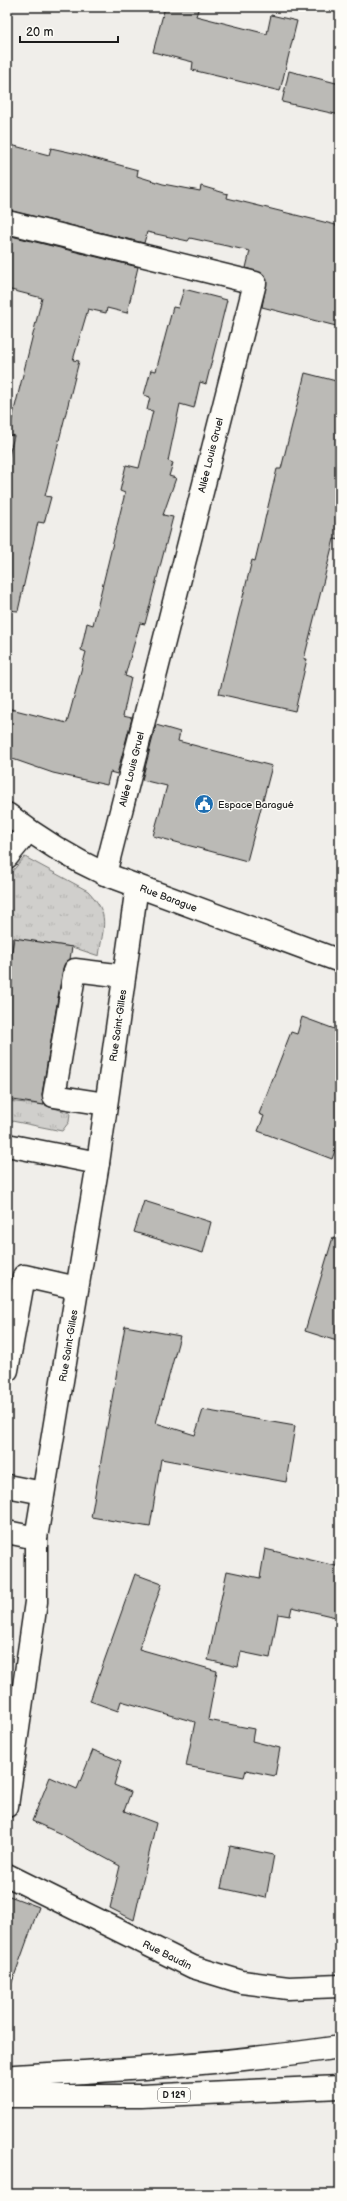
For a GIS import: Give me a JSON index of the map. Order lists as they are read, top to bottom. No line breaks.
{"streets":{"main road":["Allée Louis Gruel","Rue Barague","Rue Saint-Gilles","Rue Baudin","D 129"]},"crossings":[["Allée Louis Gruel","Rue Barague"],["Rue Barague","Rue Saint-Gilles"]],"places":{"public building":["Espace Baragué"]},"scale_bar":"20 m"}
